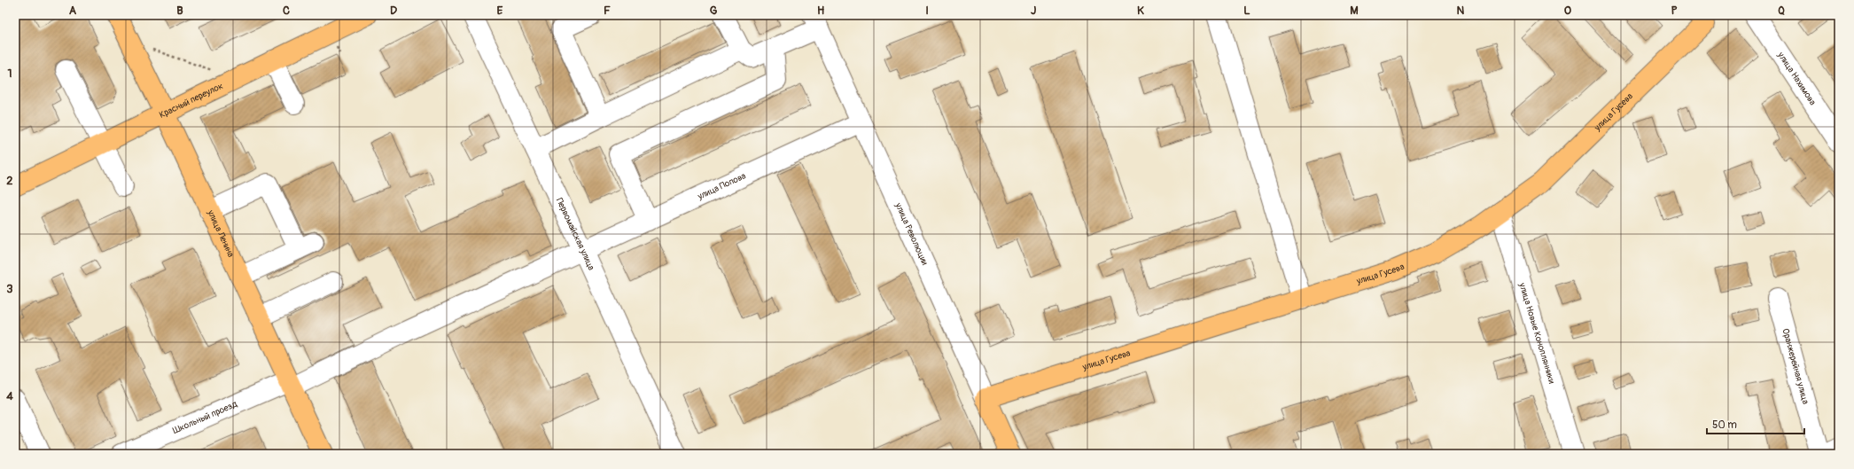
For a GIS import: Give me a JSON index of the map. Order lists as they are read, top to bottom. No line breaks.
{"streets":{"main road":["Красный переулок","улица Гусева","улица Ленина","улица Революции"],"street":["улица Нахимова","улица Попова","Первомайская улица","улица Новые Коноплянники","Оранжерейная улица","Школьный проезд"]},"crossings":[["Красный переулок","улица Ленина"],["улица Гусева","улица Революции"],["улица Гусева","улица Новые Коноплянники"],["улица Попова","Первомайская улица"],["улица Попова","улица Революции"],["улица Попова","Школьный проезд"],["улица Ленина","Школьный проезд"],["Первомайская улица","Школьный проезд"]],"scale_bar":"50 m","grid":{"columns":["A","B","C","D","E","F","G","H","I","J","K","L","M","N","O","P","Q"],"rows":["1","2","3","4"]}}
